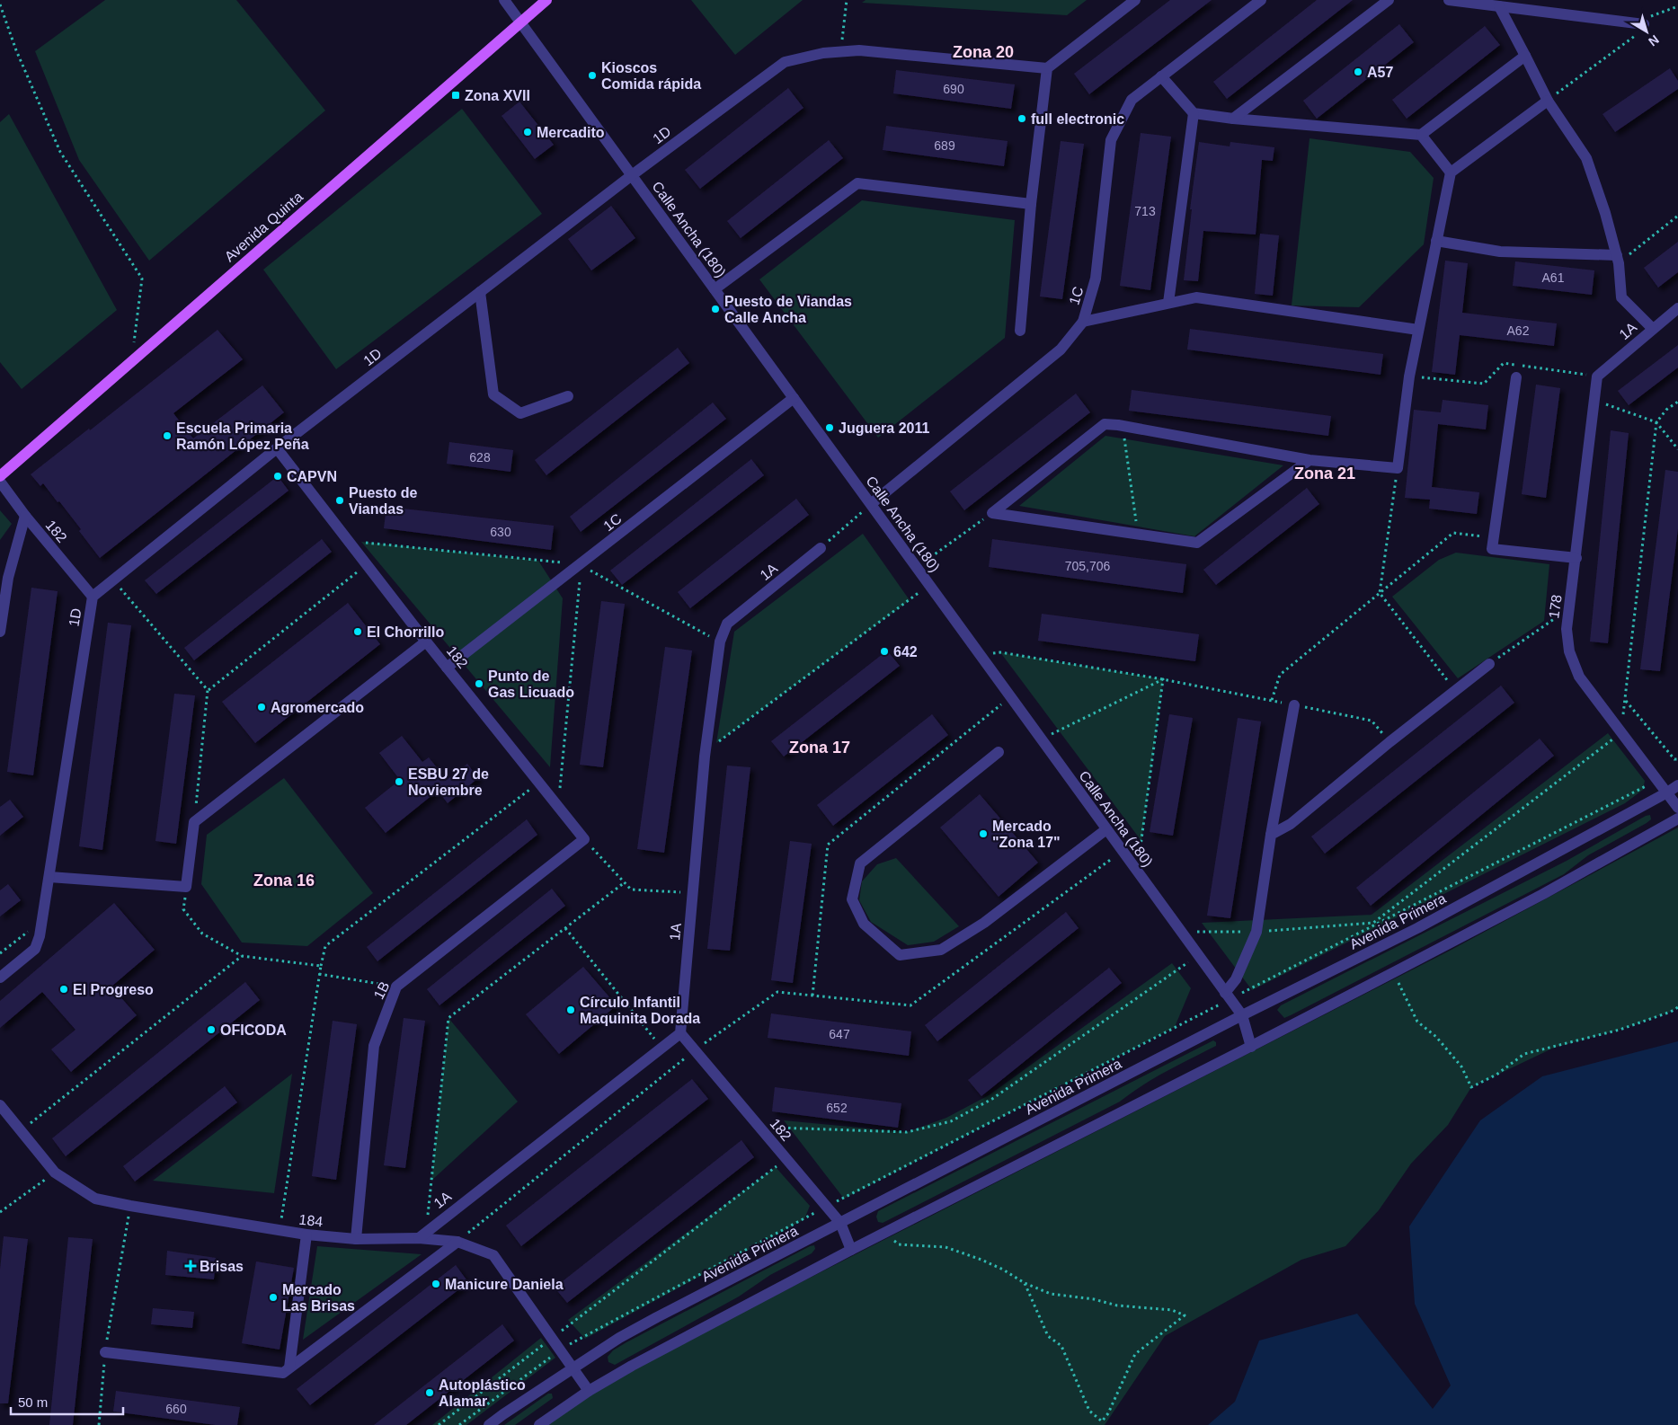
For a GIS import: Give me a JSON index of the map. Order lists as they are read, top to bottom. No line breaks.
{"streets":{"main road":["Avenida Quinta"],"street":["1D","Calle Ancha (180)","1C","1A","182","178","Avenida Primera","1B","184"]},"crossings":[["1D","Calle Ancha (180)"],["1D","182"],["Avenida Quinta","Calle Ancha (180)"],["Calle Ancha (180)","1C"],["Calle Ancha (180)","Avenida Primera"],["1C","182"],["1A","182"],["1A","178"],["1A","184"],["182","Avenida Primera"],["182","1B"],["178","Avenida Primera"],["Avenida Primera","184"],["1B","184"]],"districts":["Zona 20","Zona 21","Zona 17","Zona 16"],"places":{"other":["A57","Kioscos Comida rápida","full electronic","Mercadito","Puesto de Viandas Calle Ancha","Juguera 2011","Escuela Primaria Ramón López Peña","CAPVN","Puesto de Viandas","El Chorrillo","642","Punto de Gas Licuado","Agromercado","ESBU 27 de Noviembre","Mercado \"Zona 17\"","El Progreso","Círculo Infantil Maquinita Dorada","OFICODA","Manicure Daniela","Mercado Las Brisas","Autoplástico Alamar"],"transit":["Zona XVII"],"health":["Brisas"]},"house_numbers":["690","689","713","A61","A62","628","630","705,706","647","652","660"],"scale_bar":"50 m","north":"bottom right"}
